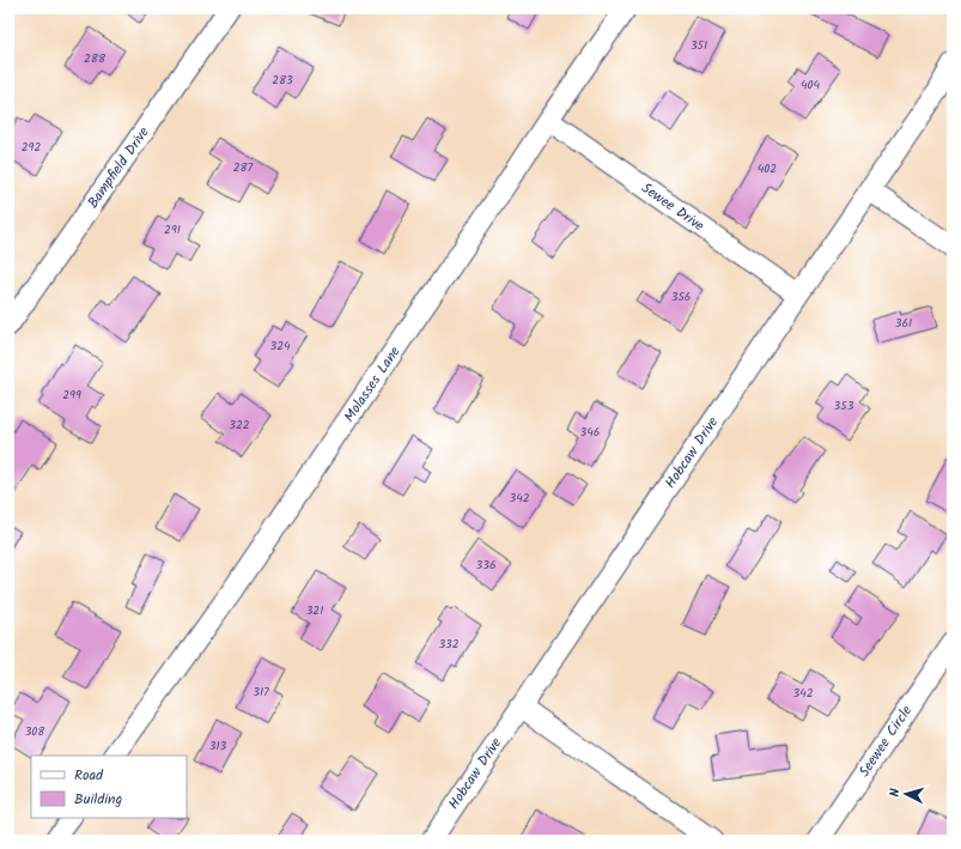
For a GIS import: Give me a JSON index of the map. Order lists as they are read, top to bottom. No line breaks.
{"streets":{"street":["Bampfield Drive","Sewee Drive","Molasses Lane","Hobcaw Drive","Seewee Circle"]},"crossings":[["Sewee Drive","Molasses Lane"],["Sewee Drive","Hobcaw Drive"]],"house_numbers":["351","288","283","404","292","287","402","291","356","361","324","299","353","322","346","342","336","321","332","317","342","308","313"],"legend":["Road","Building"],"north":"left"}
